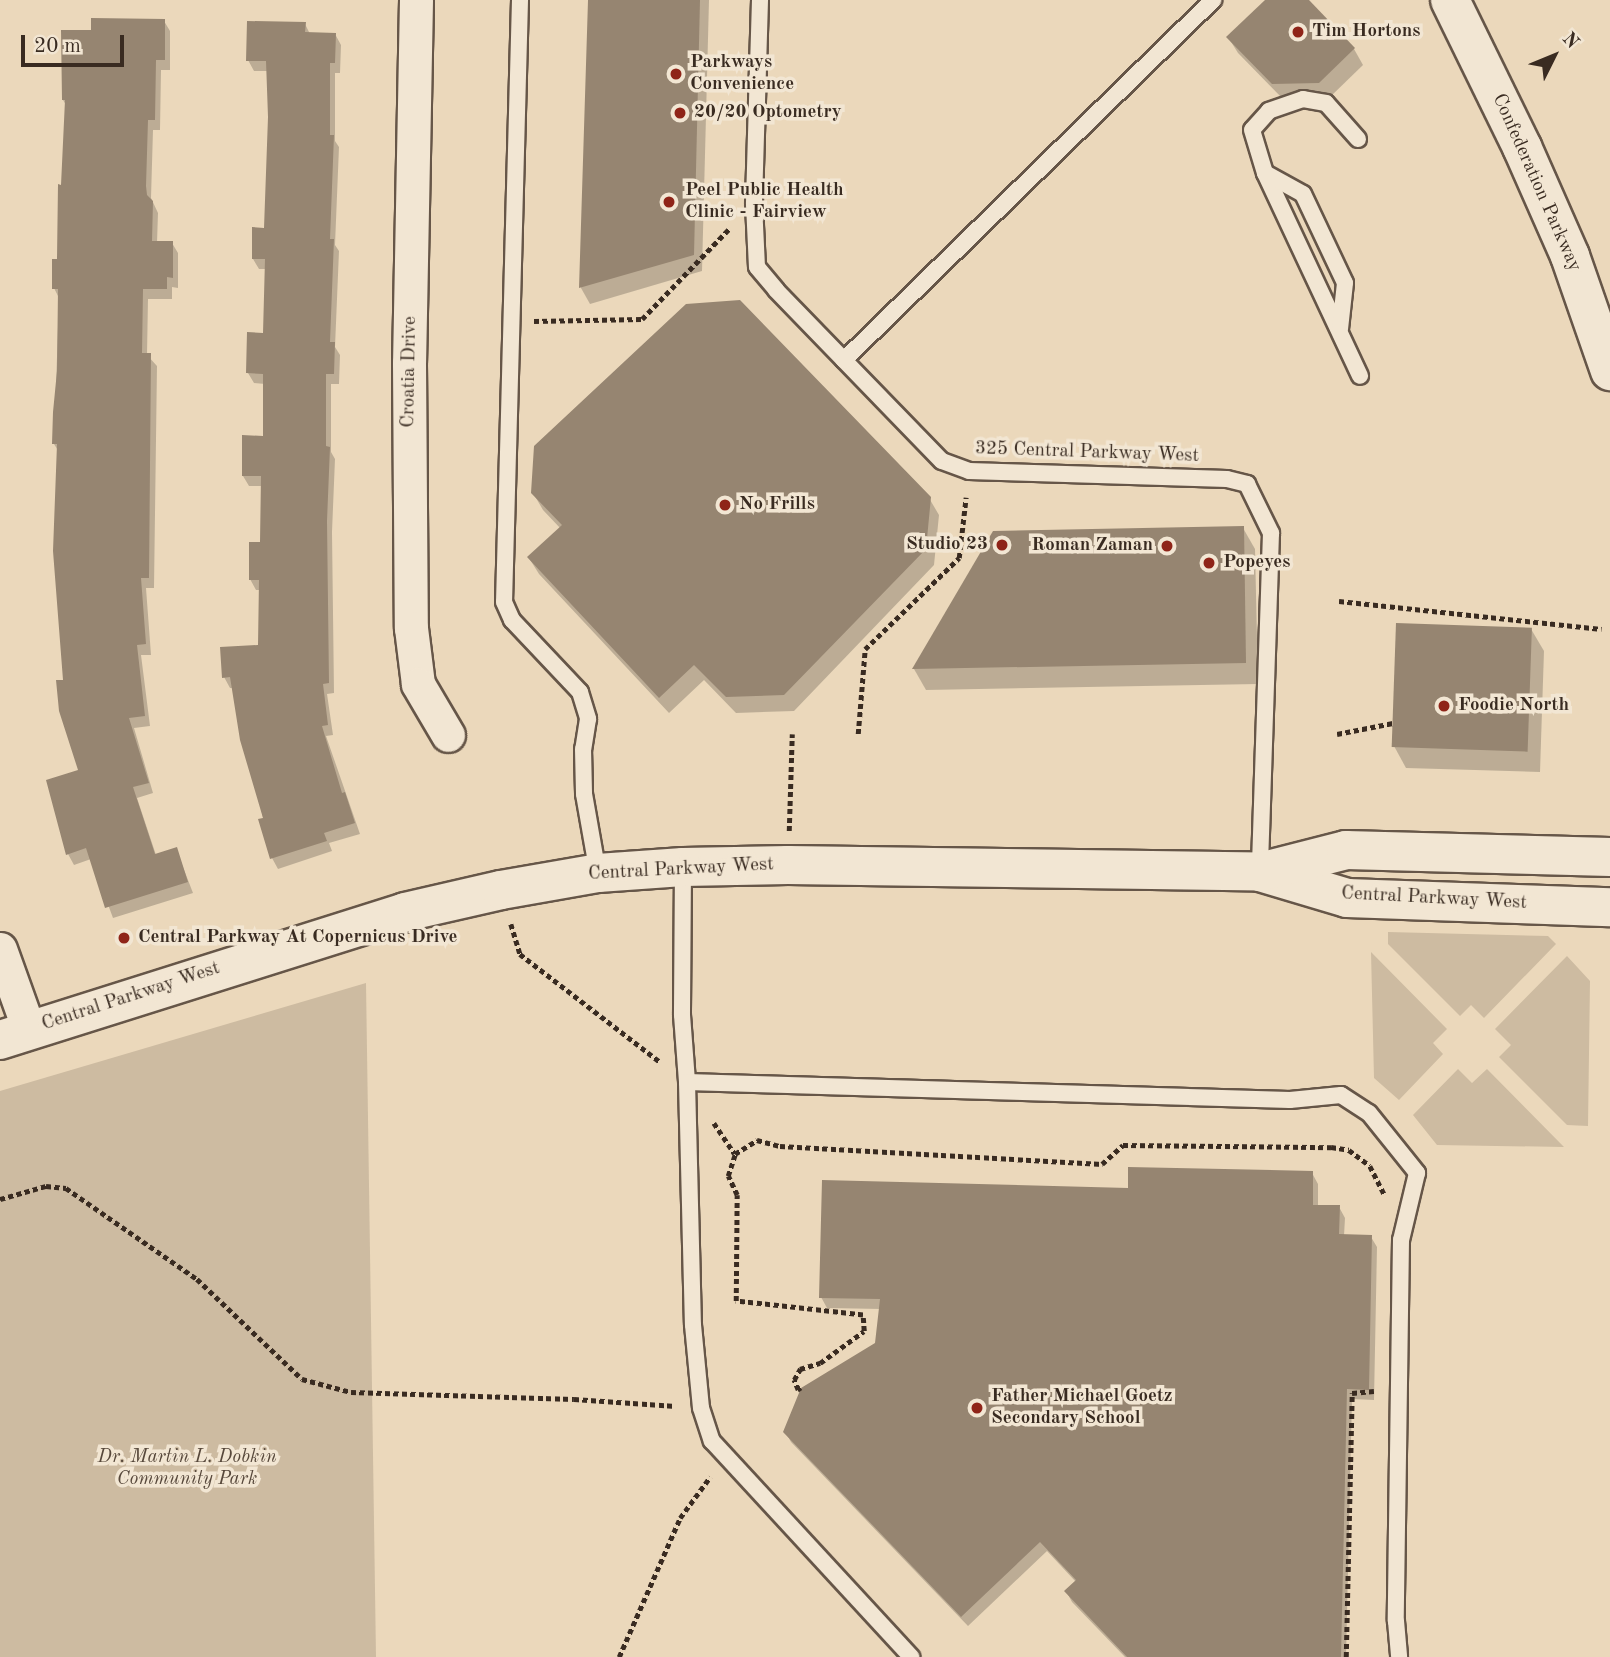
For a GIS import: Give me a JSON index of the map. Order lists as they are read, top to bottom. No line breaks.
{"streets":{"street":["Confederation Parkway","Croatia Drive","Central Parkway West"],"lane":["325 Central Parkway West"]},"crossings":[["325 Central Parkway West","Central Parkway West"]],"parks":["Dr. Martin L. Dobkin Community Park"],"places":["Tim Hortons","Parkways Convenience","20/20 Optometry","Peel Public Health Clinic - Fairview","No Frills","Studio 23","Roman Zaman","Popeyes","Foodie North","Central Parkway At Copernicus Drive","Father Michael Goetz Secondary School"],"scale_bar":"20 m","north":"top right"}
